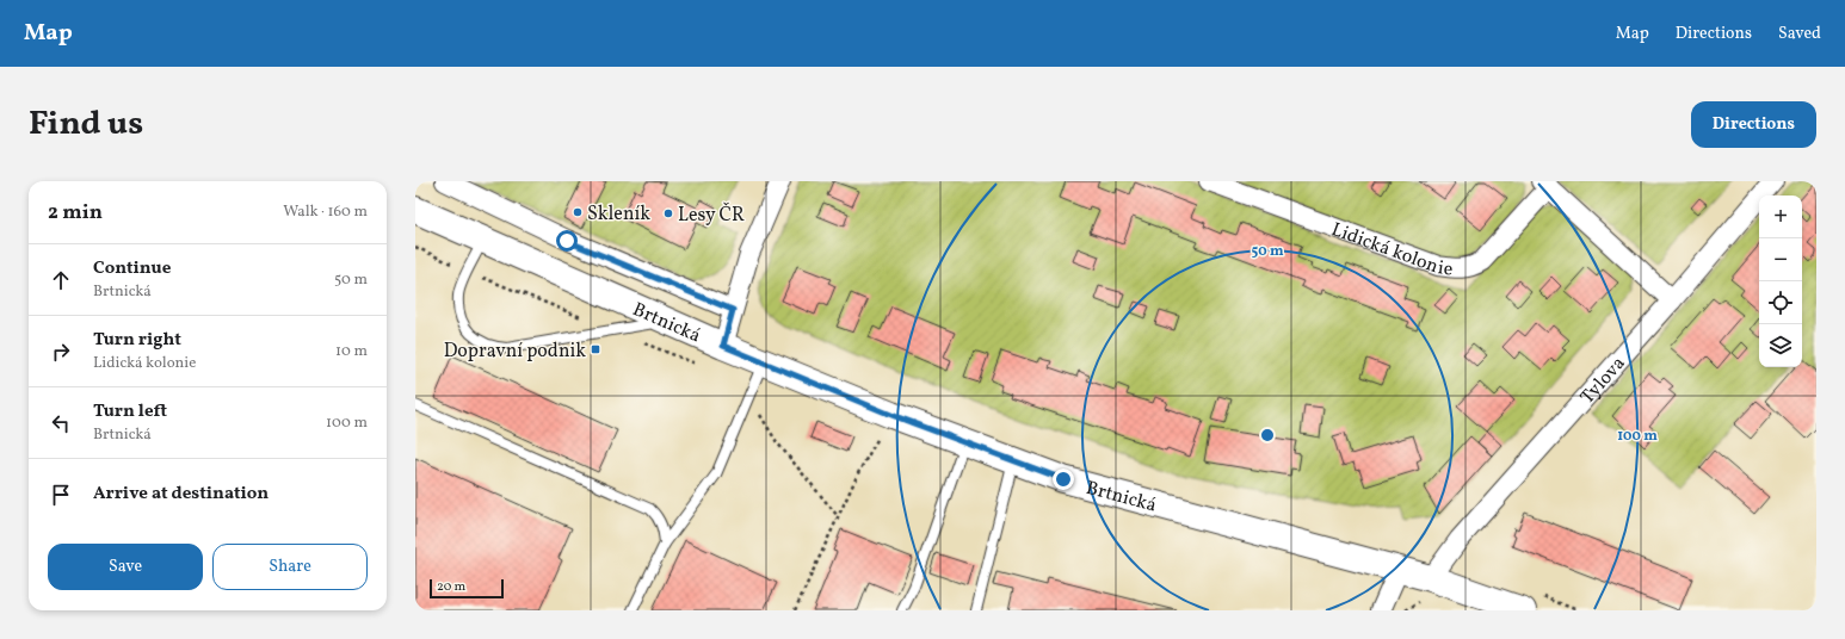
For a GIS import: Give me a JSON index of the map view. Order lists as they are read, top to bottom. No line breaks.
{"streets":{"main road":["Brtnická"],"street":["Lidická kolonie","Tylova"]},"crossings":[["Lidická kolonie","Tylova"],["Brtnická","Tylova"]],"places":{"other":["Skleník","Lesy ČR"],"transit":["Dopravní podnik"]},"scale_bar":"20 m","page":{"header":"Map","nav":["Map","Directions","Saved"],"title":"Find us","buttons":["Directions",["Save","Share"]],"heading":["2 min","Walk · 160 m"],"map_buttons":["+","−"],"list":[["Continue","Brtnická","50 m"],["Turn right","Lidická kolonie","10 m"],["Turn left","Brtnická","100 m"],"Arrive at destination"],"scale":"20 m"},"rings":["50 m","100 m"]}
